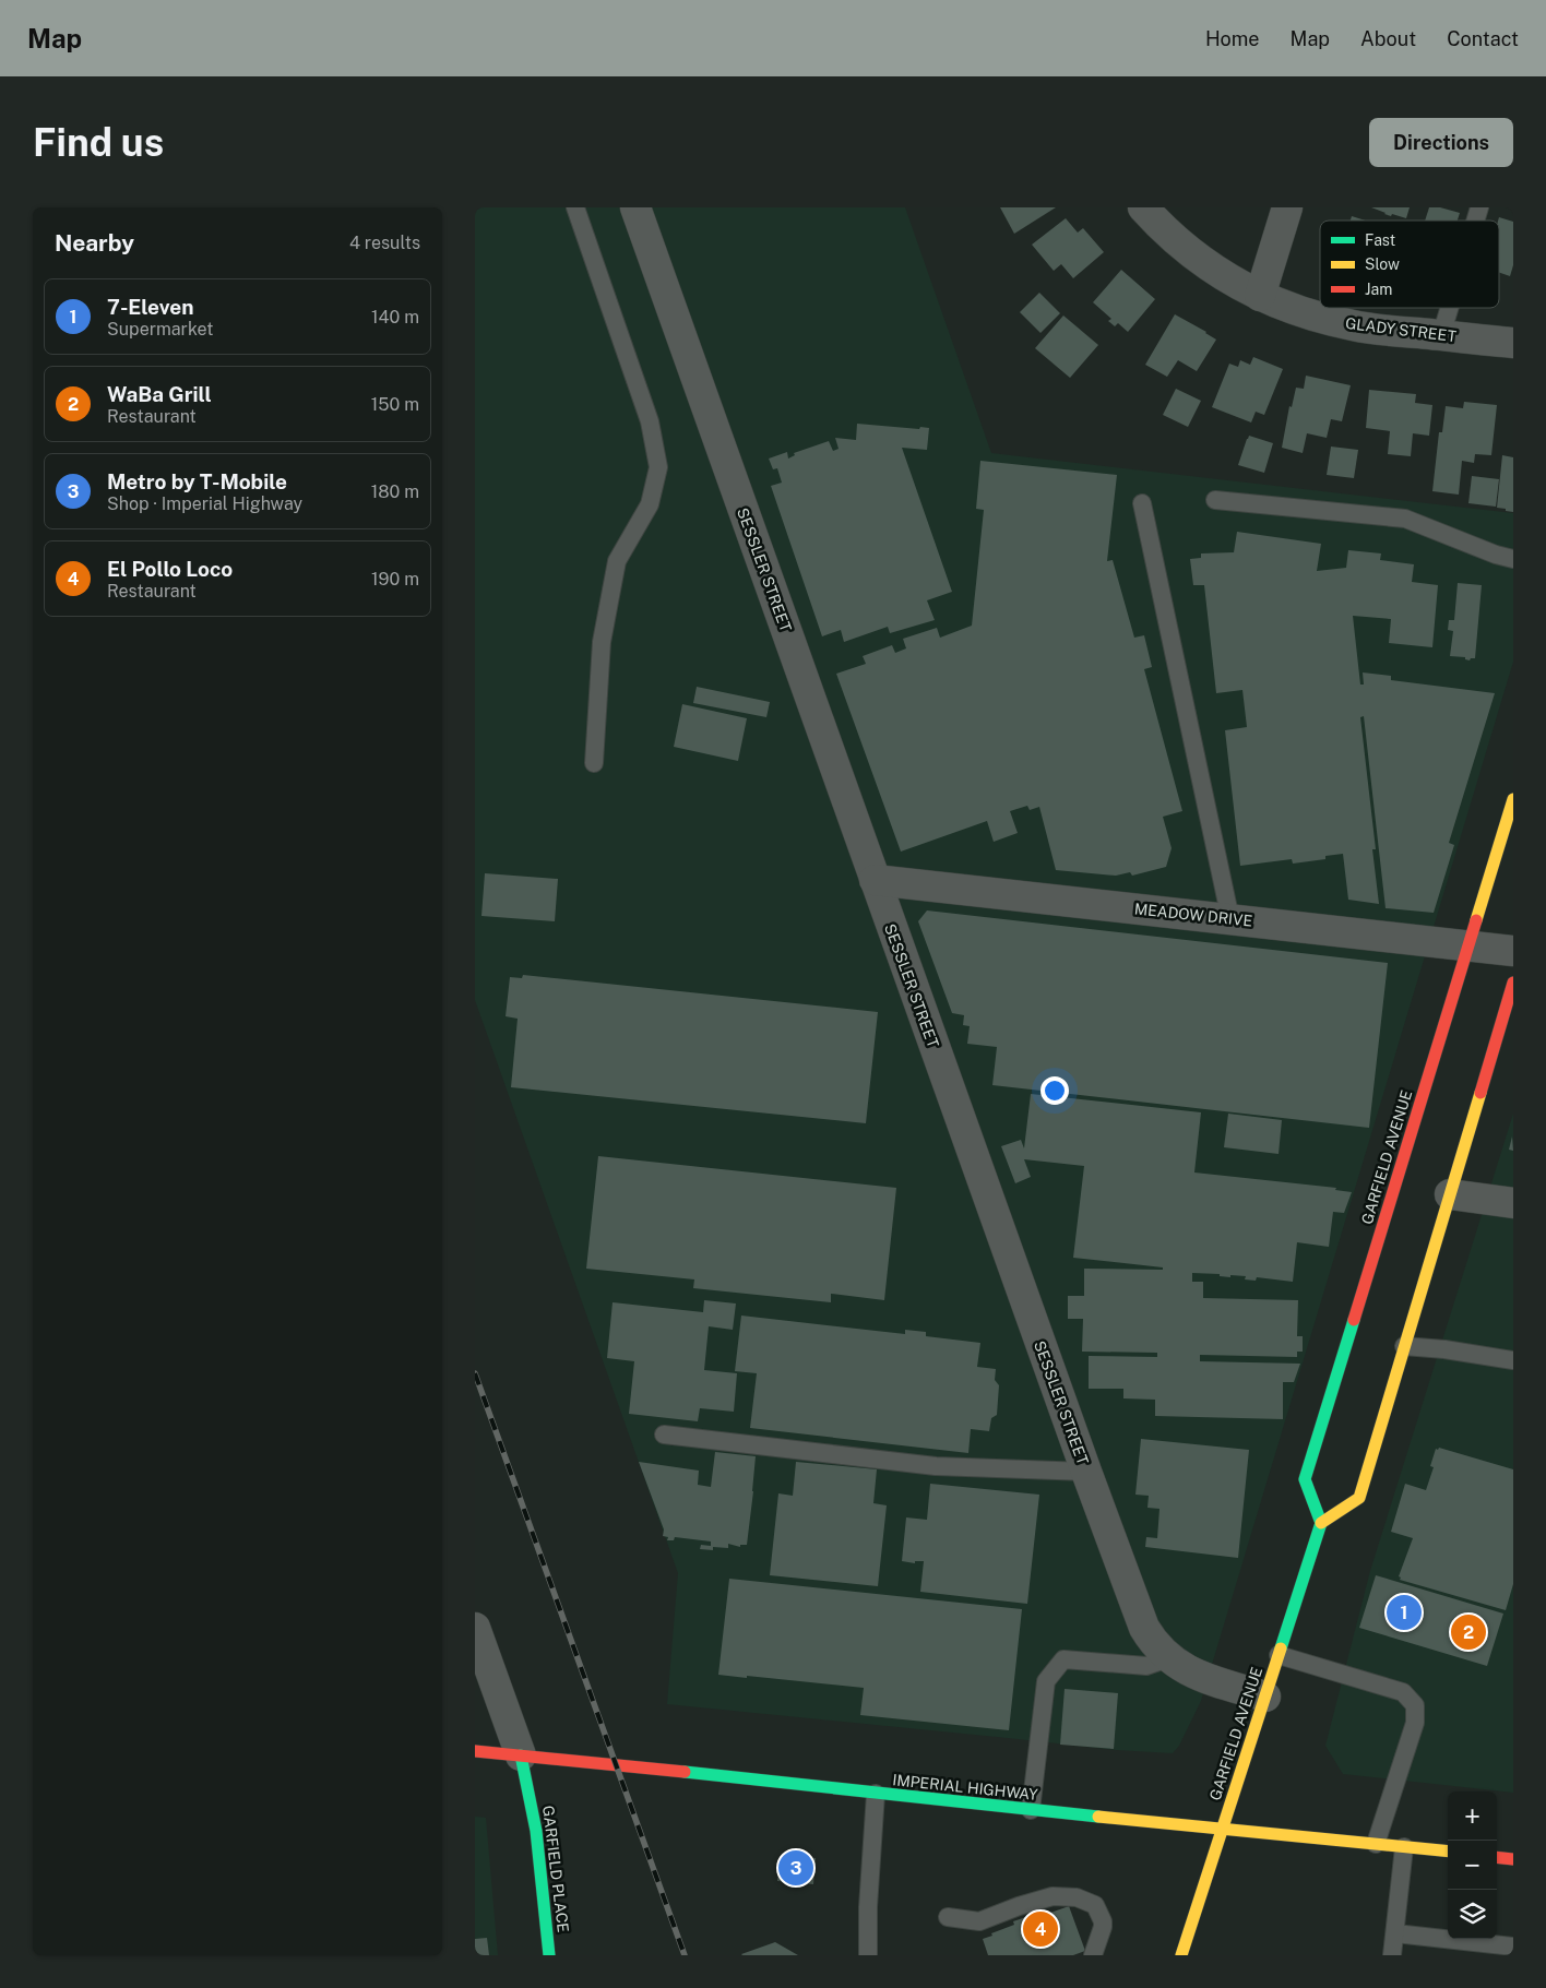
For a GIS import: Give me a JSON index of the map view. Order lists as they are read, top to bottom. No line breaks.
{"streets":{"main road":["GARFIELD AVENUE","IMPERIAL HIGHWAY","GARFIELD PLACE"],"street":["GLADY STREET","SESSLER STREET","MEADOW DRIVE"]},"crossings":[["SESSLER STREET","MEADOW DRIVE"],["SESSLER STREET","GARFIELD AVENUE"],["MEADOW DRIVE","GARFIELD AVENUE"],["GARFIELD AVENUE","IMPERIAL HIGHWAY"],["IMPERIAL HIGHWAY","GARFIELD PLACE"]],"legend":["Fast","Slow","Jam"],"page":{"header":"Map","nav":["Home","Map","About","Contact"],"buttons":"Directions","title":"Find us","heading":["Nearby","4 results"],"list":[{"mark":"1","name":"7-Eleven","note":"Supermarket","value":"140 m"},{"mark":"2","name":"WaBa Grill","note":"Restaurant","value":"150 m"},{"mark":"3","name":"Metro by T-Mobile","note":"Shop · Imperial Highway","value":"180 m"},{"mark":"4","name":"El Pollo Loco","note":"Restaurant","value":"190 m"}],"pins":["1","2","3","4"],"map_buttons":["+","−"]}}
